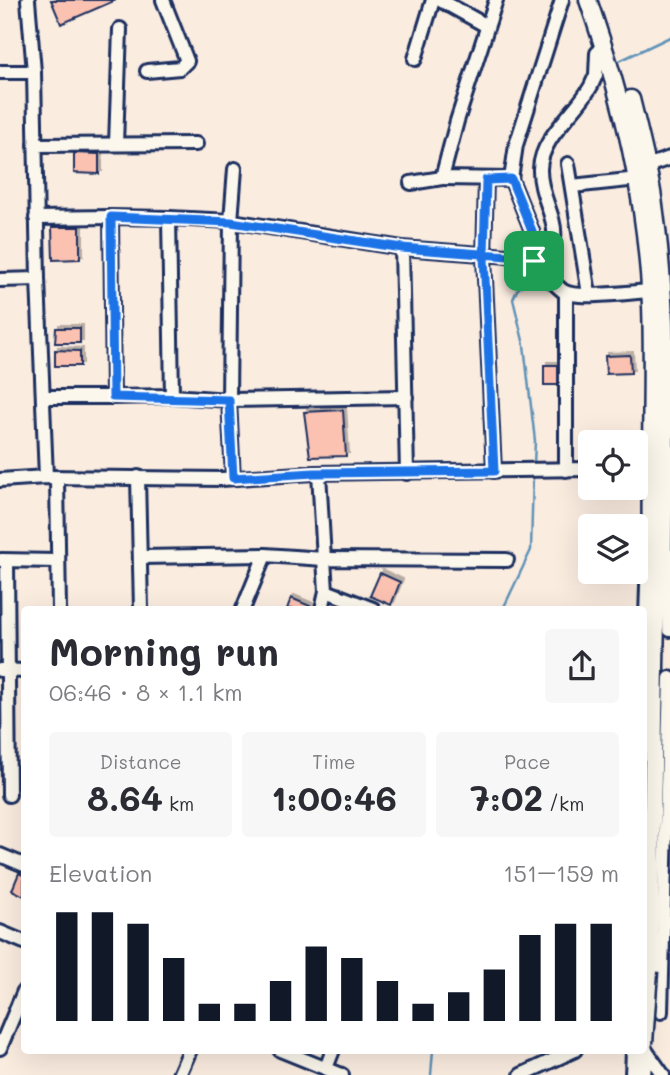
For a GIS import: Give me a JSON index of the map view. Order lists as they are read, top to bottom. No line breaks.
{"page":{"heading":["Morning run","06:46 · 8 × 1.1 km"],"stats":[["Distance","8.64 km"],["Time","1:00:46"],["Pace","7:02 /km"]],"chart":["Elevation","151–159 m"]}}
